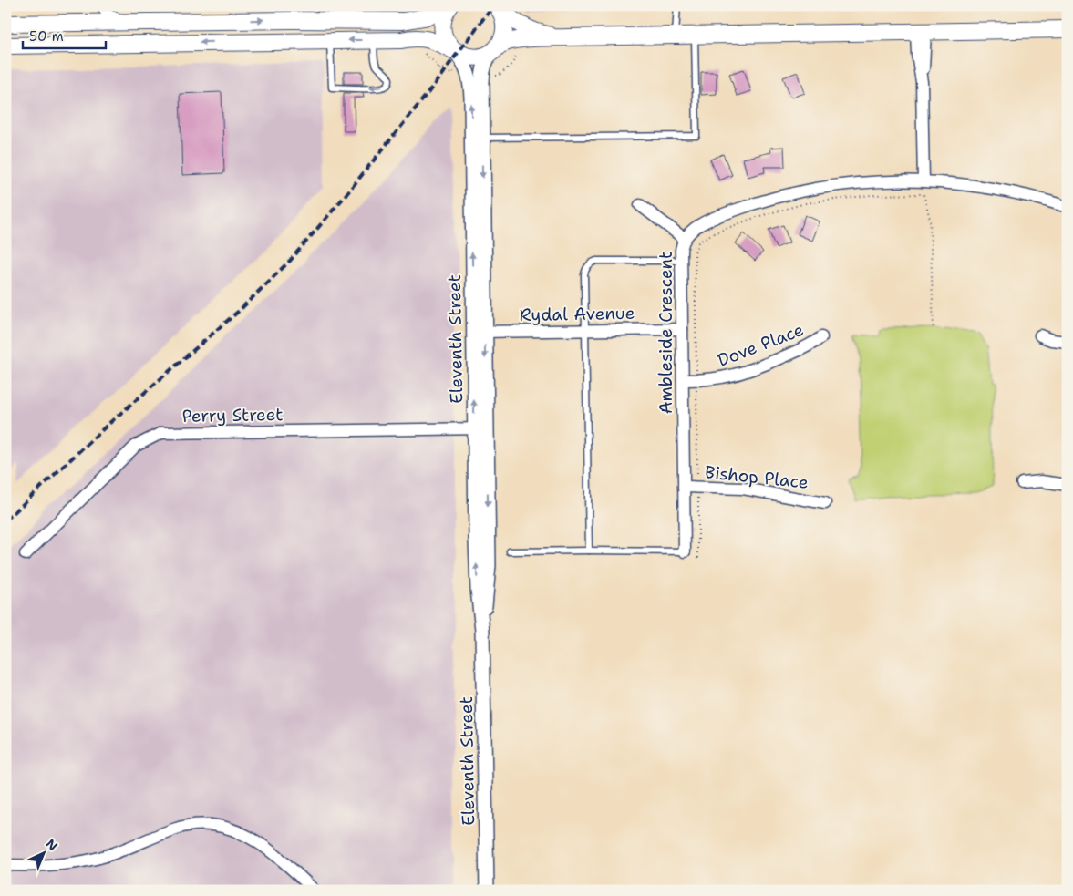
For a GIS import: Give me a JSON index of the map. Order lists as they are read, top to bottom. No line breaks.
{"streets":{"street":["Rydal Avenue","Ambleside Crescent","Eleventh Street","Dove Place","Perry Street","Bishop Place"]},"crossings":[["Rydal Avenue","Ambleside Crescent"],["Rydal Avenue","Eleventh Street"],["Ambleside Crescent","Dove Place"],["Ambleside Crescent","Bishop Place"],["Eleventh Street","Perry Street"]],"scale_bar":"50 m","north":"top right"}
